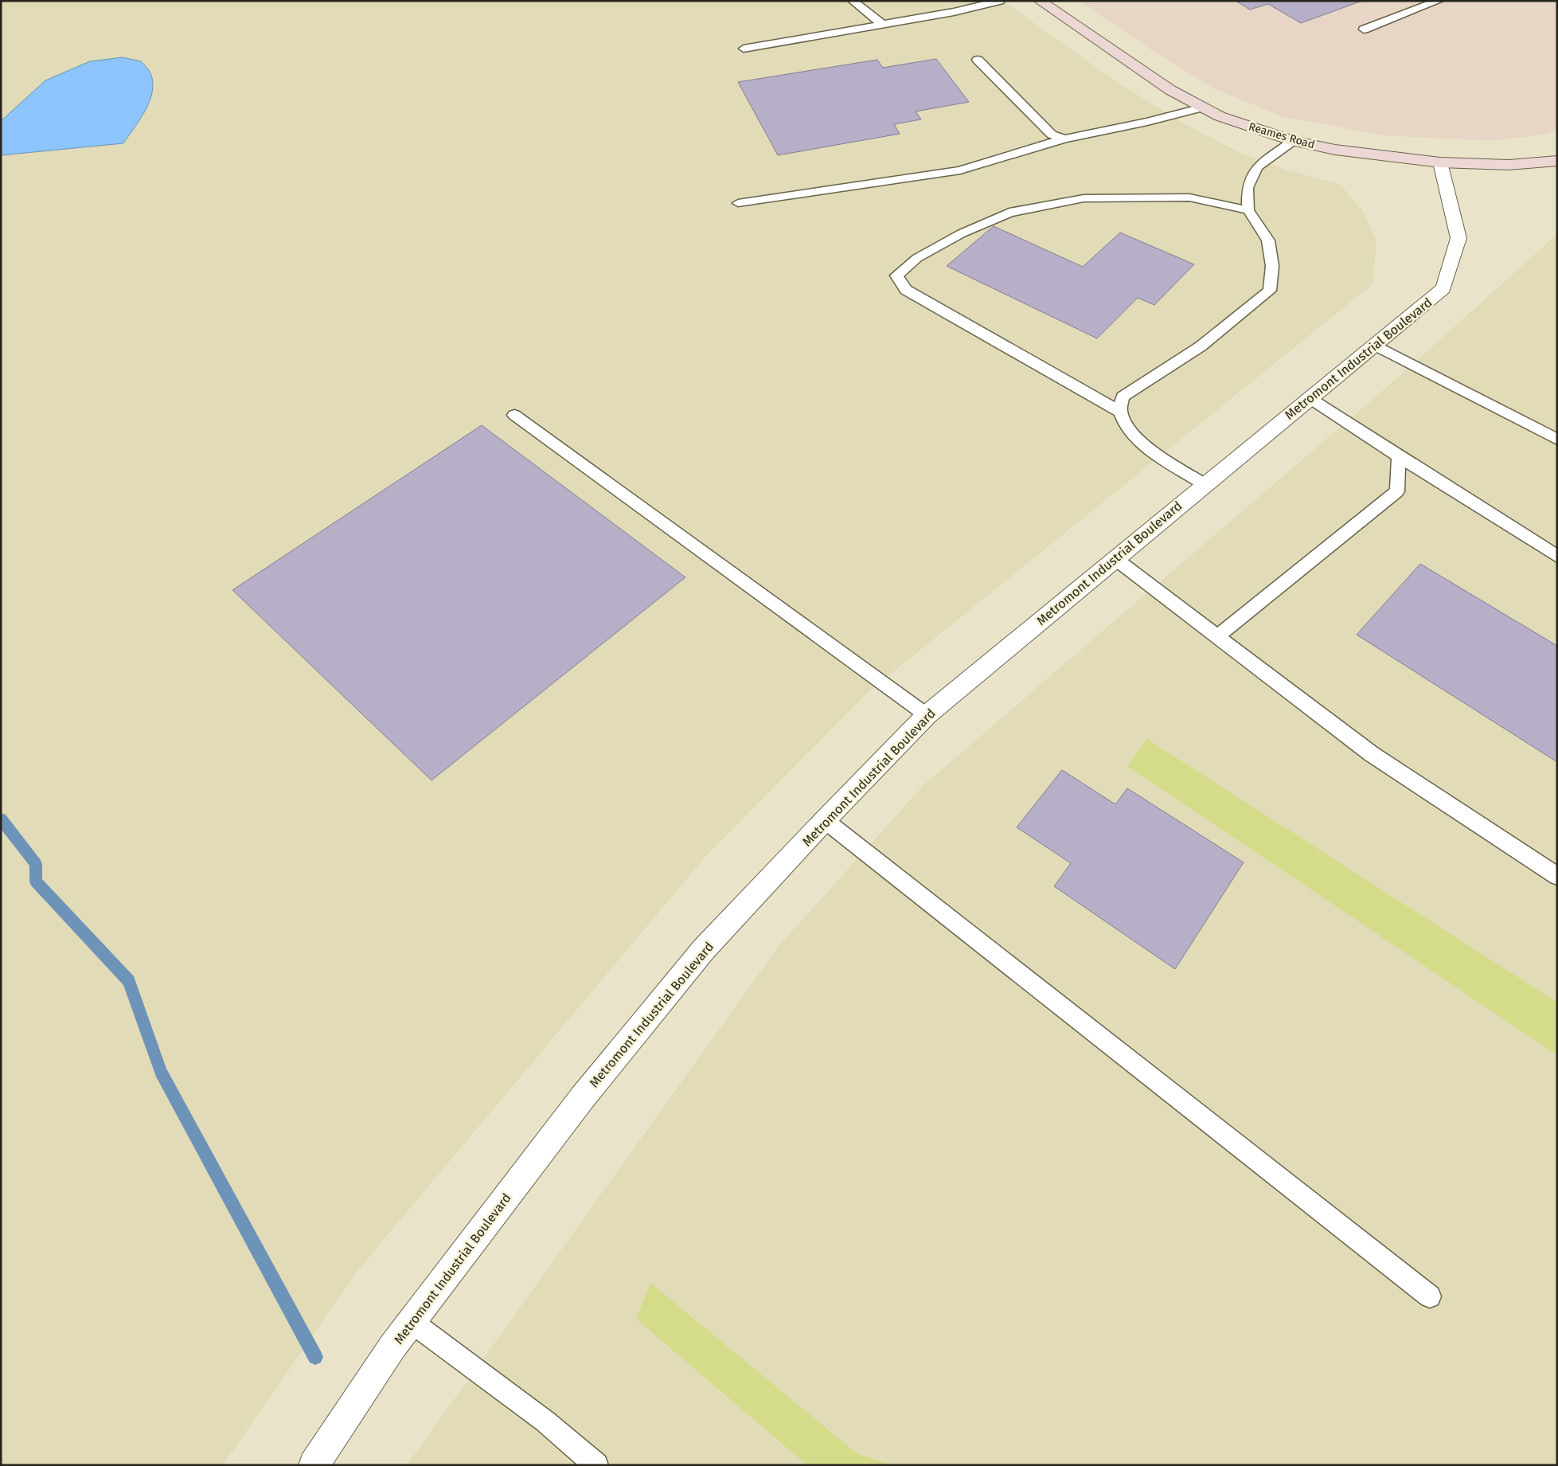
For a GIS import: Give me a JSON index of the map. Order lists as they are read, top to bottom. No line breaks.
{"streets":{"main road":["Reames Road"],"street":["Metromont Industrial Boulevard"]},"crossings":[["Reames Road","Metromont Industrial Boulevard"]]}
